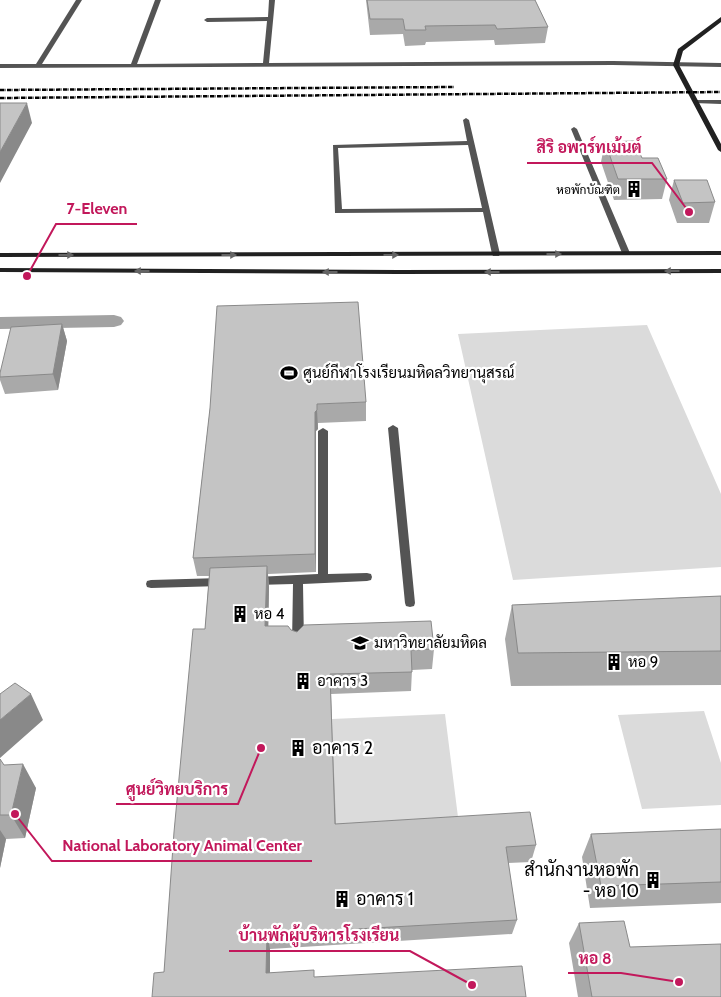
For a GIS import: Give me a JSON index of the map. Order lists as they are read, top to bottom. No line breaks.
{"places":{"building":["หอพักบัณฑิต","หอ 4","หอ 9","อาคาร 3","อาคาร 2","สำนักงานหอพัก - หอ 10","อาคาร 1"],"other":["สิริ อพาร์ทเม้นต์","7-Eleven","ศูนย์วิทยบริการ","National Laboratory Animal Center","หอ 8","บ้านพักผู้บริหารโรงเรียน"],"sports":["ศูนย์กีฬาโรงเรียนมหิดลวิทยานุสรณ์"],"school or university":["มหาวิทยาลัยมหิดล"]}}
